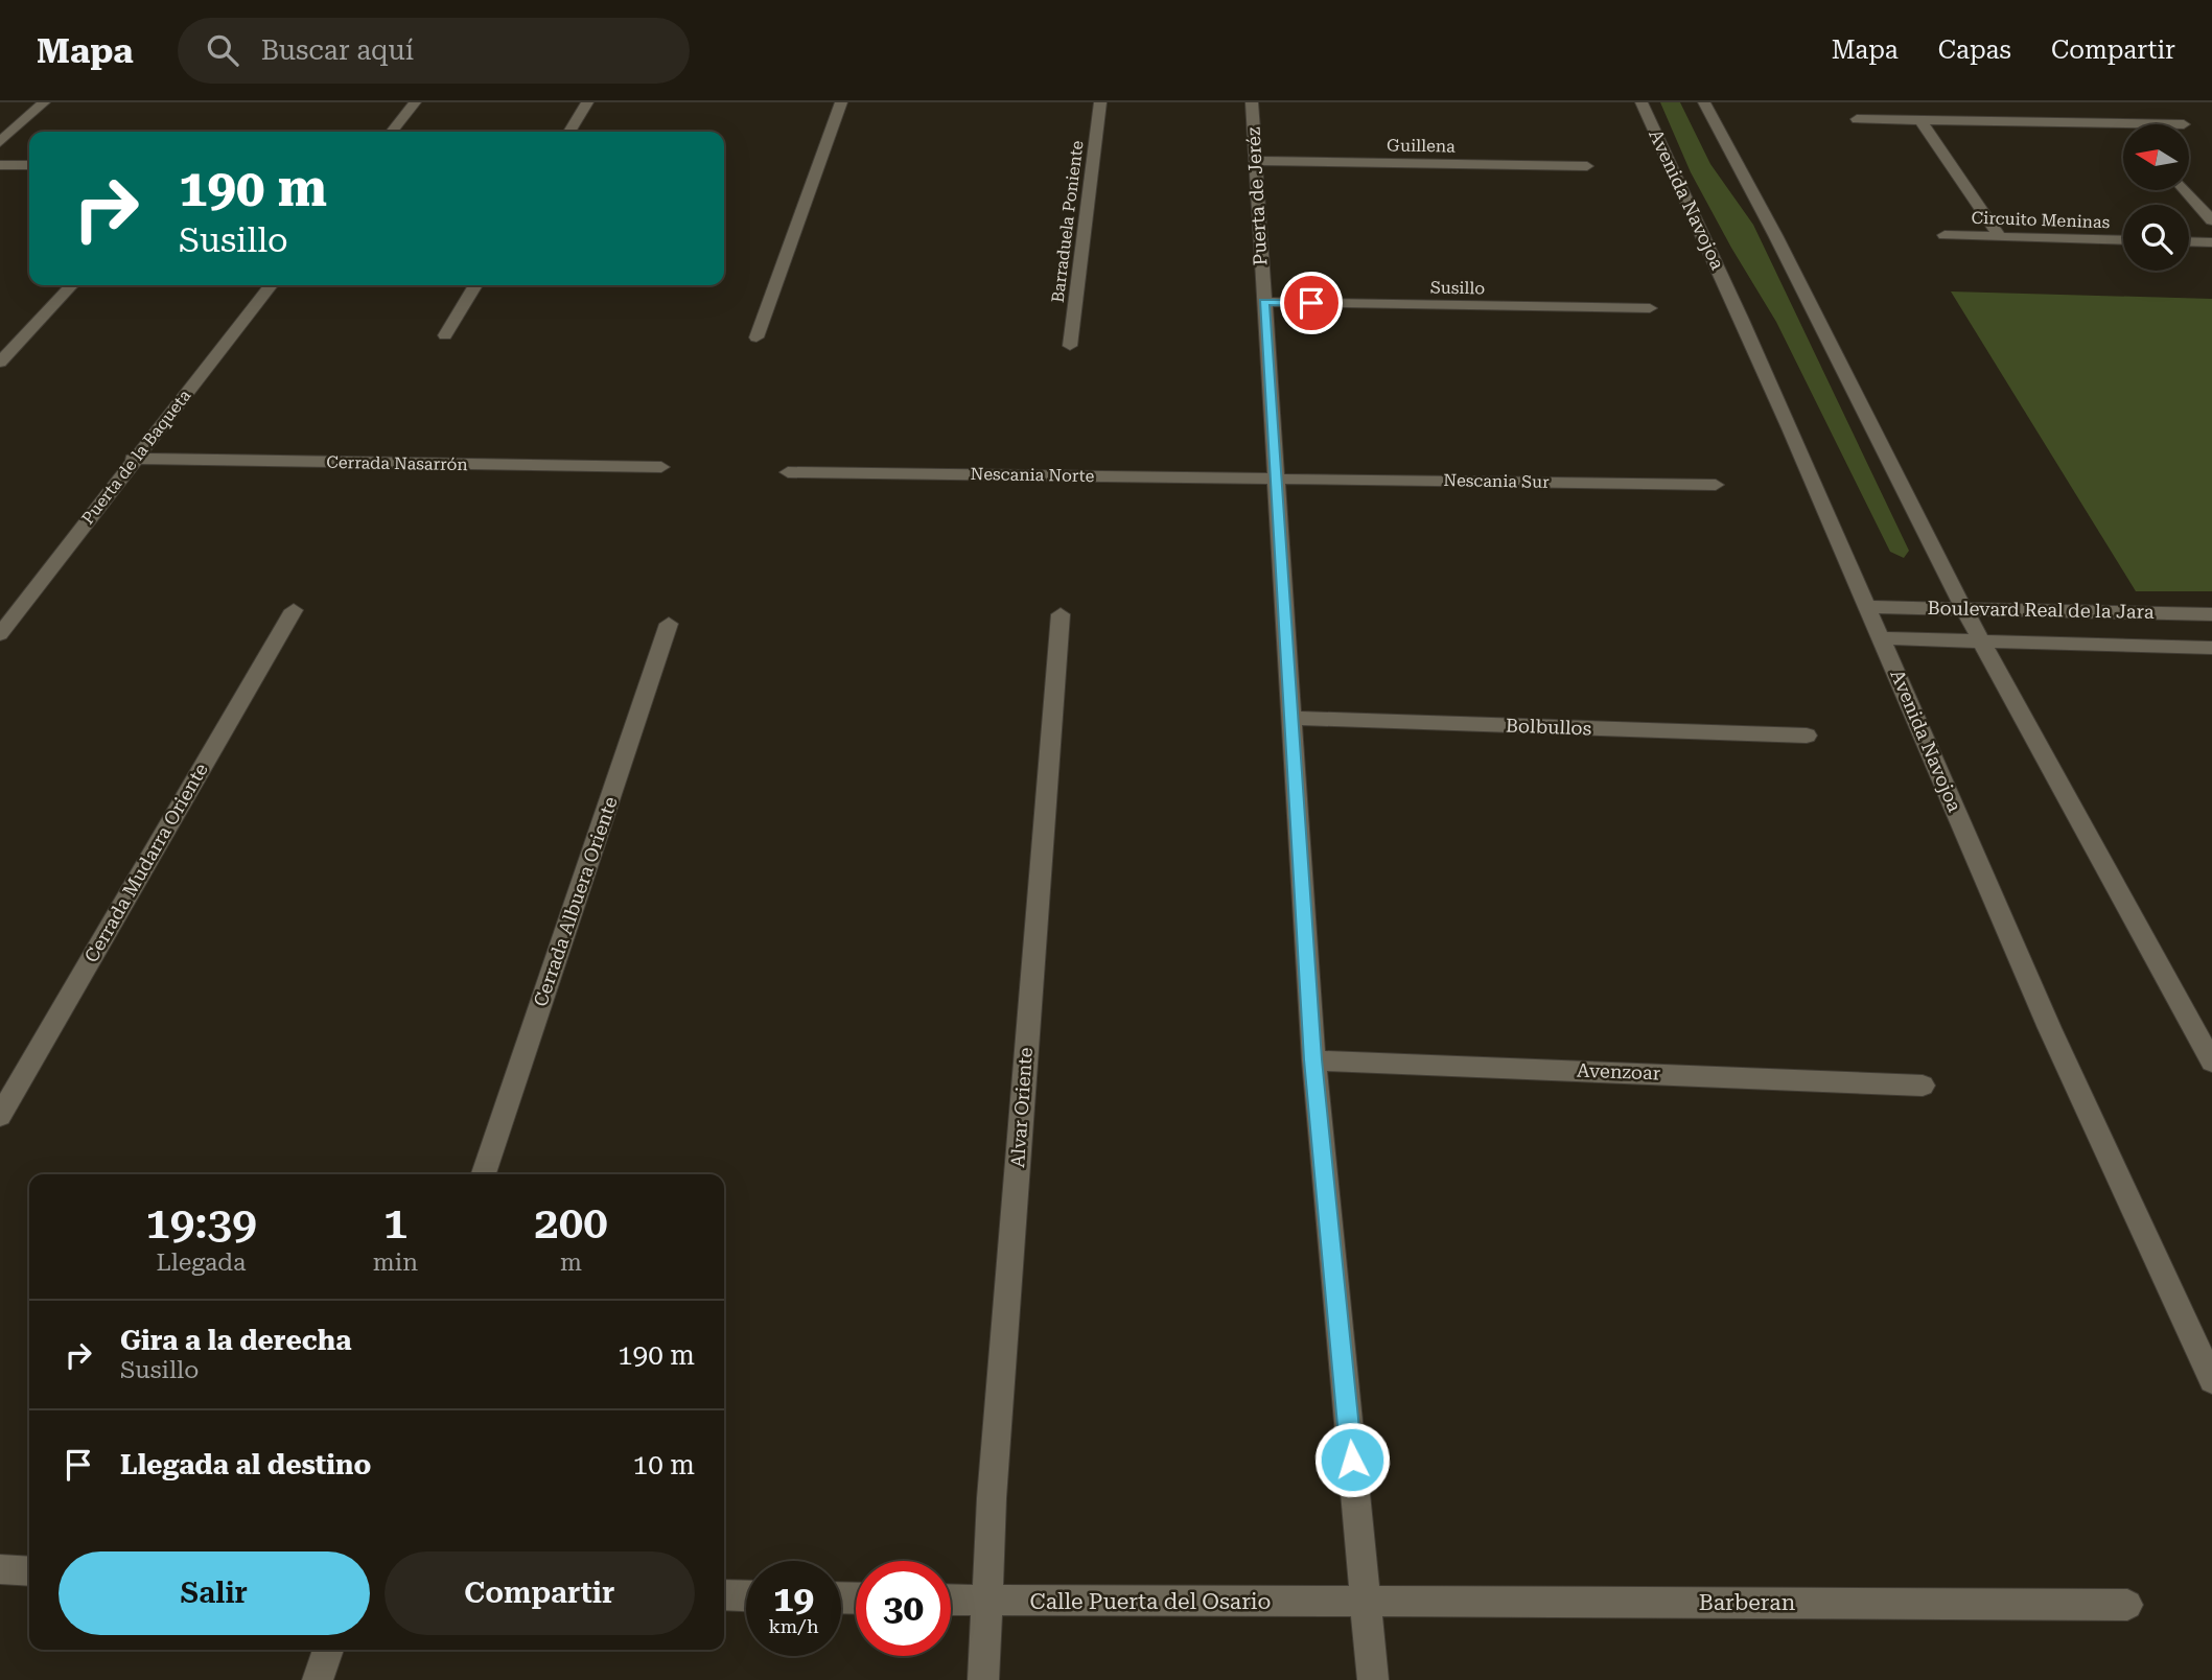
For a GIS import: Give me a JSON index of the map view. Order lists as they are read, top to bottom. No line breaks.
{"streets":{"street":["Guillena","Puerta de Jeréz","Avenida Navojoa","Circuito Meninas","Barraduela Poniente","Susillo","Puerta de la Baqueta","Cerrada Nasarrón","Nescania Norte","Nescania Sur","Boulevard Real de la Jara","Bolbullos","Cerrada Mudarra Oriente","Cerrada Albuera Oriente","Avenzoar","Alvar Oriente","Calle Puerta del Osario","Barberan"]},"crossings":[["Guillena","Puerta de Jeréz"],["Puerta de Jeréz","Susillo"],["Puerta de Jeréz","Nescania Norte"],["Puerta de Jeréz","Nescania Sur"],["Puerta de Jeréz","Bolbullos"],["Puerta de Jeréz","Avenzoar"],["Puerta de Jeréz","Calle Puerta del Osario"],["Puerta de Jeréz","Barberan"],["Avenida Navojoa","Boulevard Real de la Jara"],["Puerta de la Baqueta","Cerrada Nasarrón"],["Nescania Norte","Nescania Sur"],["Alvar Oriente","Calle Puerta del Osario"],["Calle Puerta del Osario","Barberan"]],"north":"left","page":{"header":"Mapa","search":"Buscar aquí","nav":["Mapa","Capas","Compartir"],"turn":["190 m","Susillo"],"eta":["19:39","Llegada","1","min","200","m"],"list":[{"name":"Gira a la derecha","note":"Susillo","value":"190 m"},{"name":"Llegada al destino","value":"10 m"}],"buttons":["Salir","Compartir"],"speed":"19 km/h","limit":"30"}}
